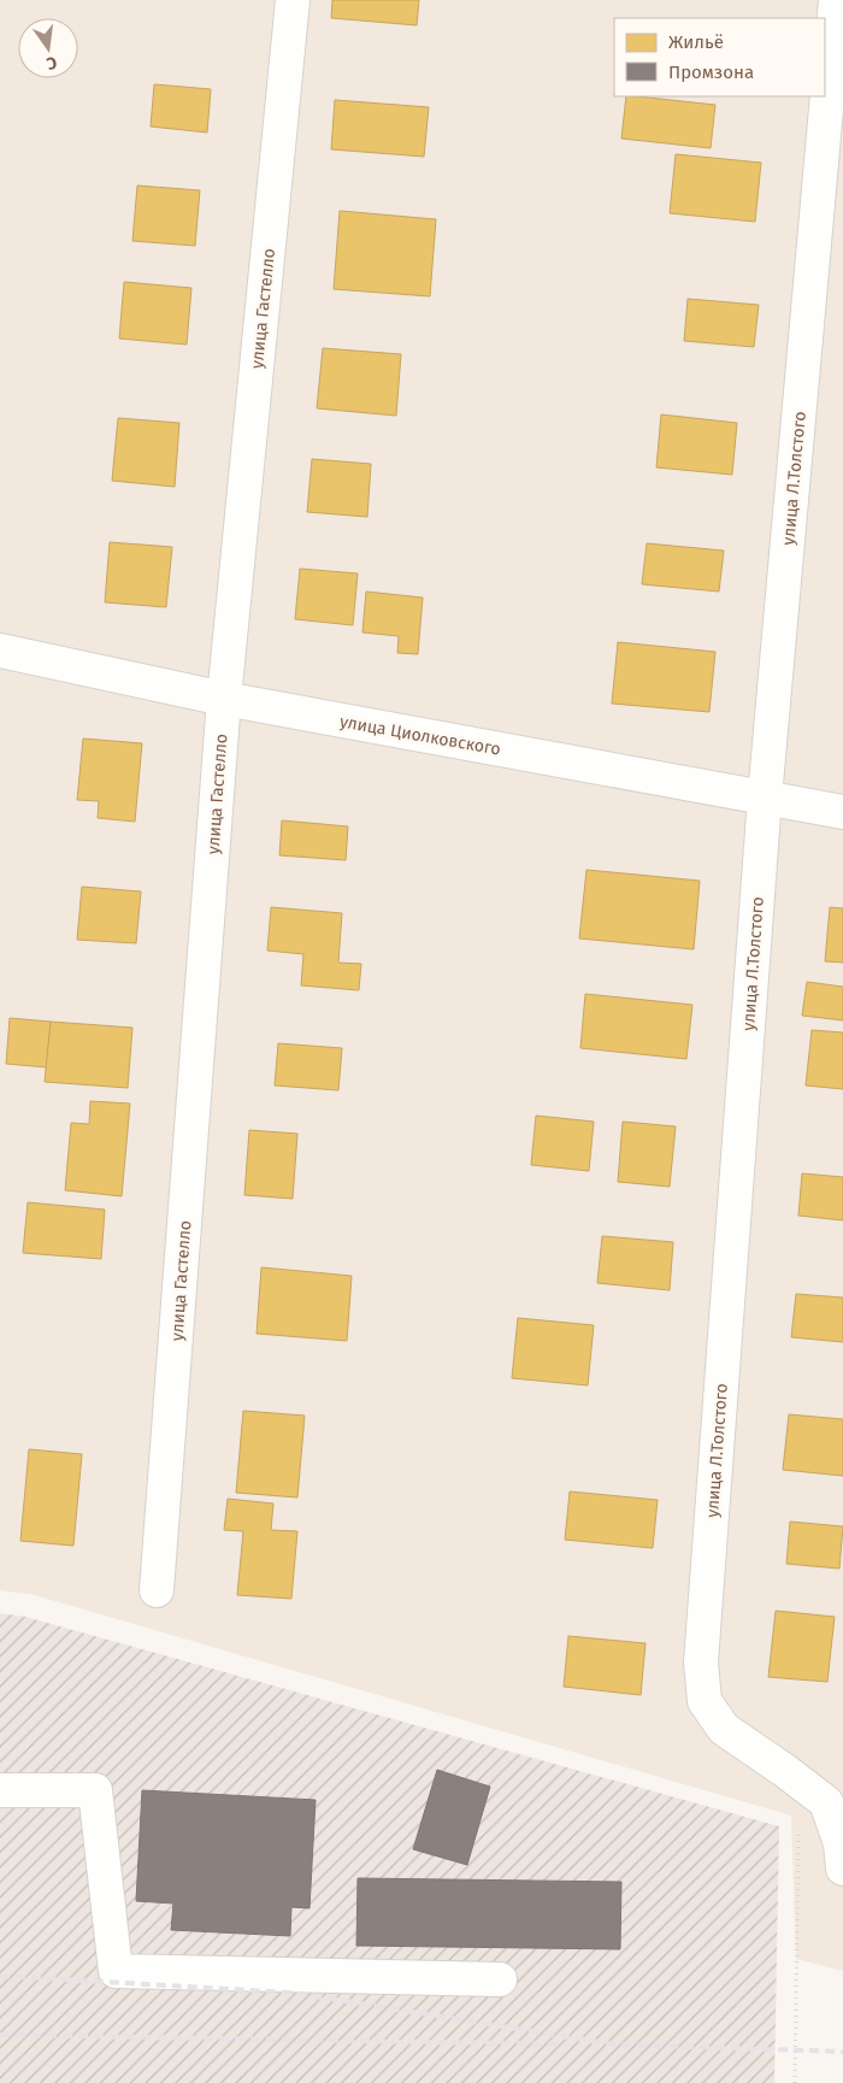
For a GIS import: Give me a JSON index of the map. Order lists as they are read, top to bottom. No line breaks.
{"streets":{"street":["улица Гастелло","улица Л.Толстого","улица Циолковского"]},"crossings":[["улица Гастелло","улица Циолковского"],["улица Л.Толстого","улица Циолковского"]],"legend":["Жильё","Промзона"],"north":"bottom"}
